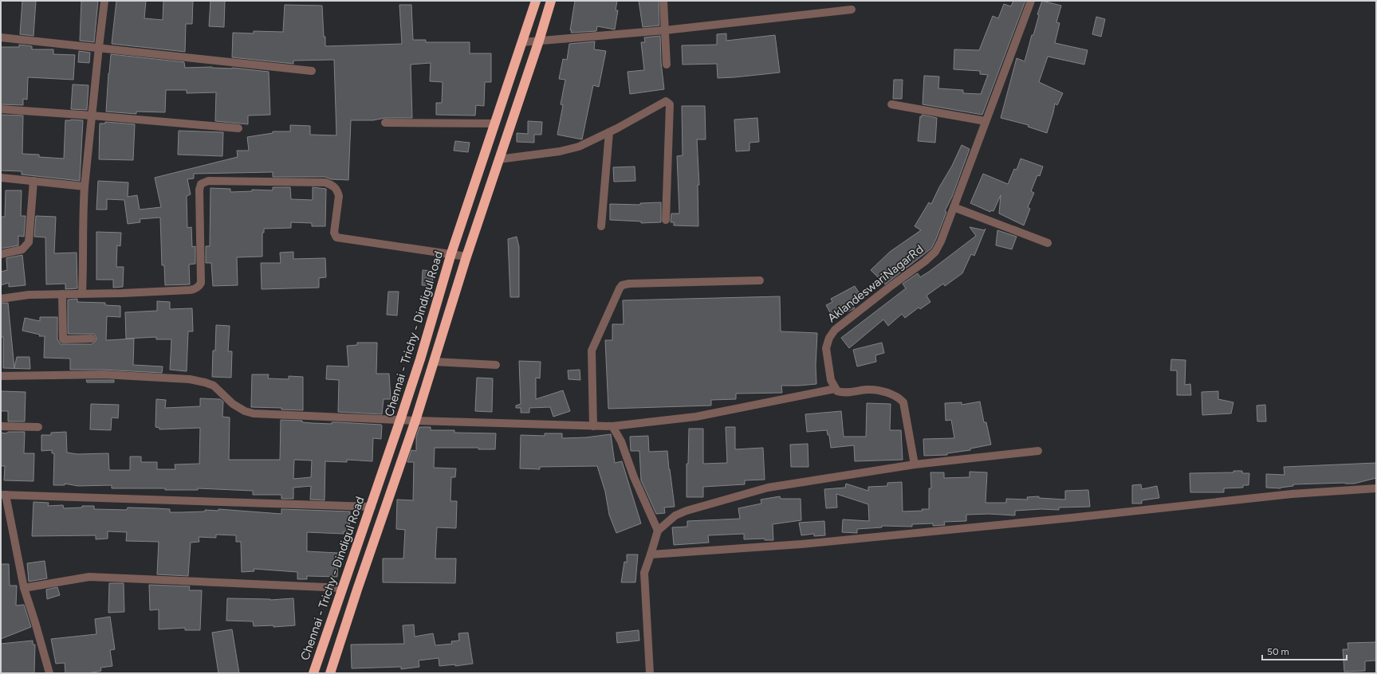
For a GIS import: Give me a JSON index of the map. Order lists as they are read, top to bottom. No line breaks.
{"streets":{"highway":["Chennai - Trichy - Dindigul Road"],"street":["AklandeswariNagarRd"]},"scale_bar":"50 m"}
